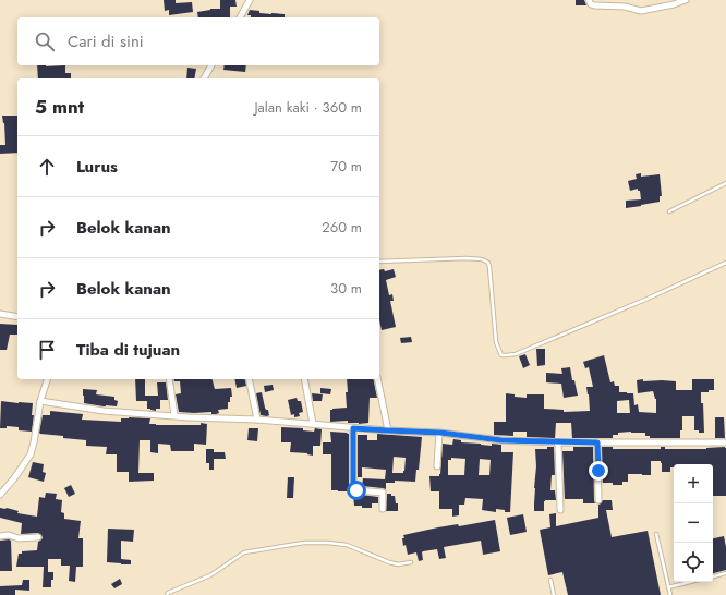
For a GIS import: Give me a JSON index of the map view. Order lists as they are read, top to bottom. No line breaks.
{"page":{"search":"Cari di sini","heading":["5 mnt","Jalan kaki · 360 m"],"list":[["Lurus","70 m"],["Belok kanan","260 m"],["Belok kanan","30 m"],"Tiba di tujuan"],"map_buttons":["+","−"]}}
